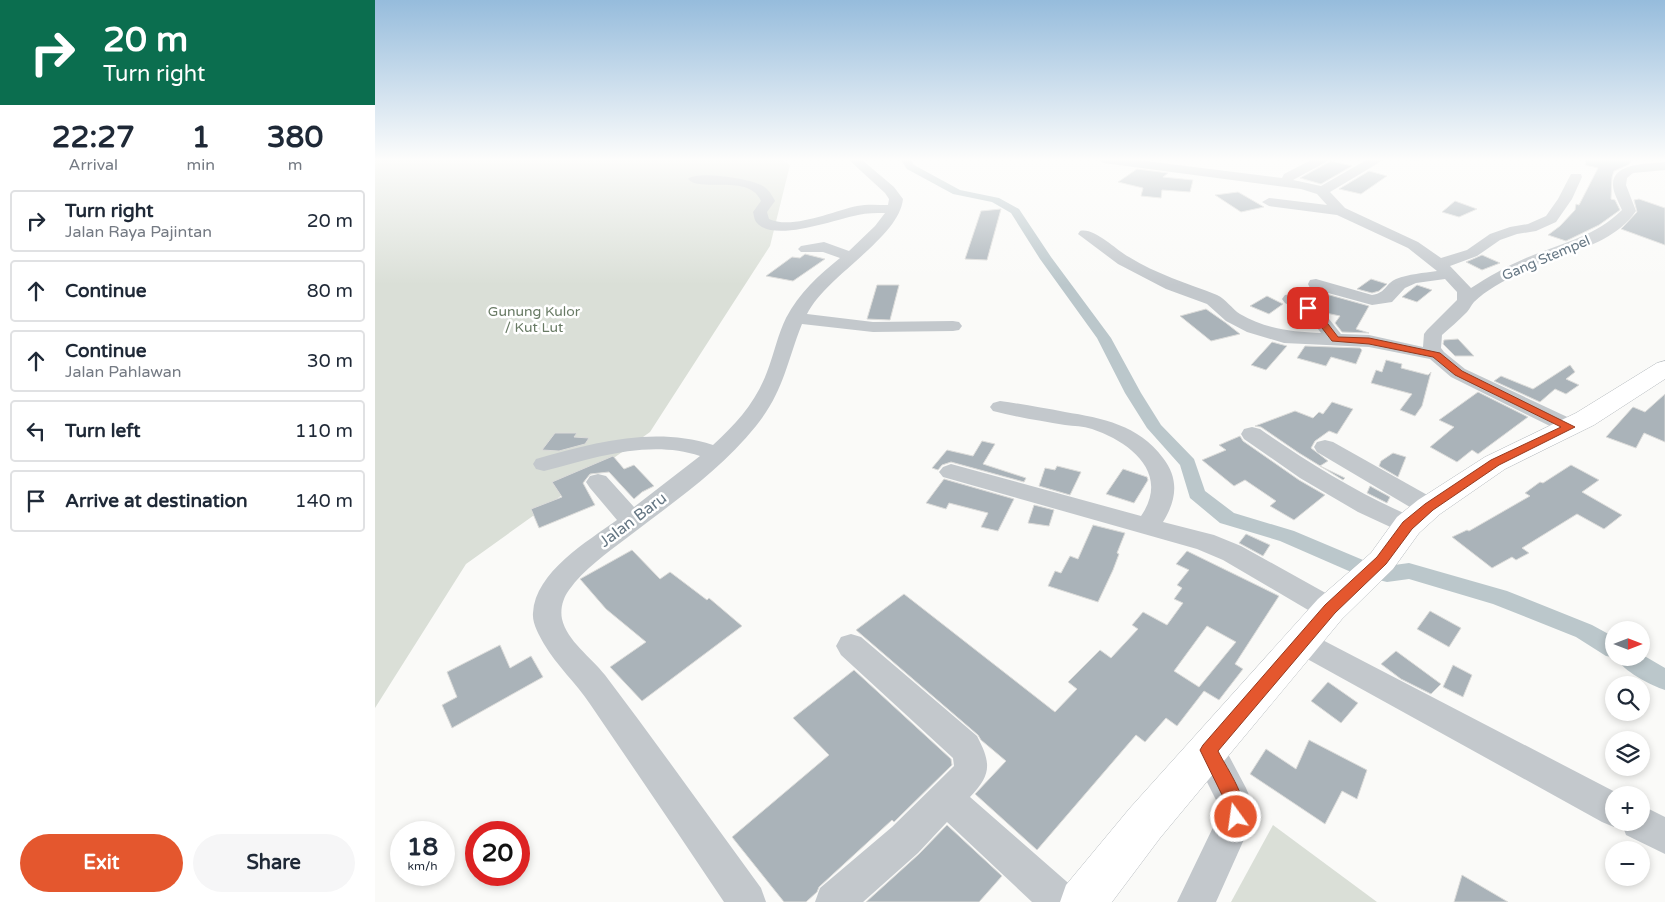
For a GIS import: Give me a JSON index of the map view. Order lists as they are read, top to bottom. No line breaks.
{"streets":{"street":["Gang Stempel","Jalan Baru"]},"parks":["Gunung Kulor / Kut Lut"],"north":"right","page":{"turn":["20 m","Turn right"],"eta":["22:27","Arrival","1","min","380","m"],"list":[{"name":"Turn right","note":"Jalan Raya Pajintan","value":"20 m"},{"name":"Continue","value":"80 m"},{"name":"Continue","note":"Jalan Pahlawan","value":"30 m"},{"name":"Turn left","value":"110 m"},{"name":"Arrive at destination","value":"140 m"}],"map_buttons":["+","−"],"speed":"18 km/h","limit":"20","buttons":["Exit","Share"]}}
